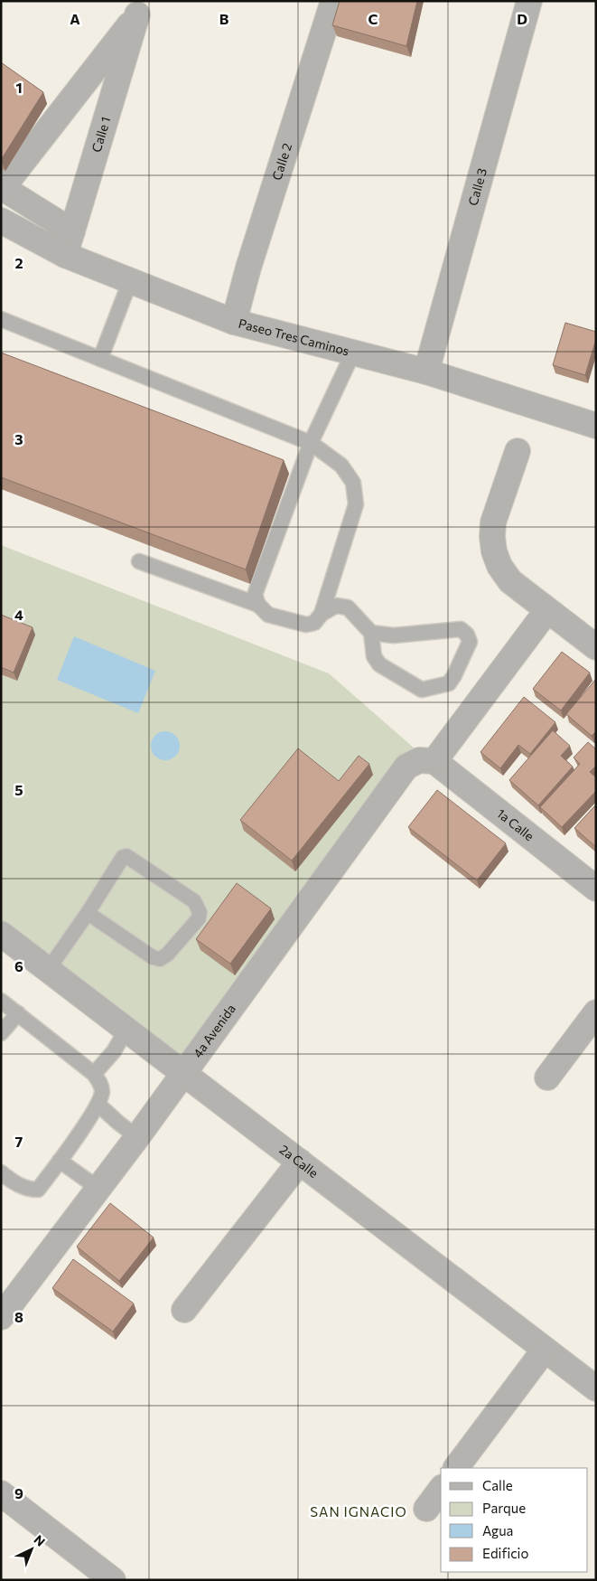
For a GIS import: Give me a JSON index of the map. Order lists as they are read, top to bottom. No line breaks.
{"streets":{"street":["Calle 1","Calle 2","Calle 3","Paseo Tres Caminos","1a Calle","4a Avenida","2a Calle"]},"crossings":[["Calle 1","Paseo Tres Caminos"],["Calle 2","Paseo Tres Caminos"],["Calle 3","Paseo Tres Caminos"],["1a Calle","4a Avenida"],["4a Avenida","2a Calle"]],"districts":["SAN IGNACIO"],"legend":["Calle","Parque","Agua","Edificio"],"north":"top right","grid":{"columns":["A","B","C","D"],"rows":["1","2","3","4","5","6","7","8","9"]}}
